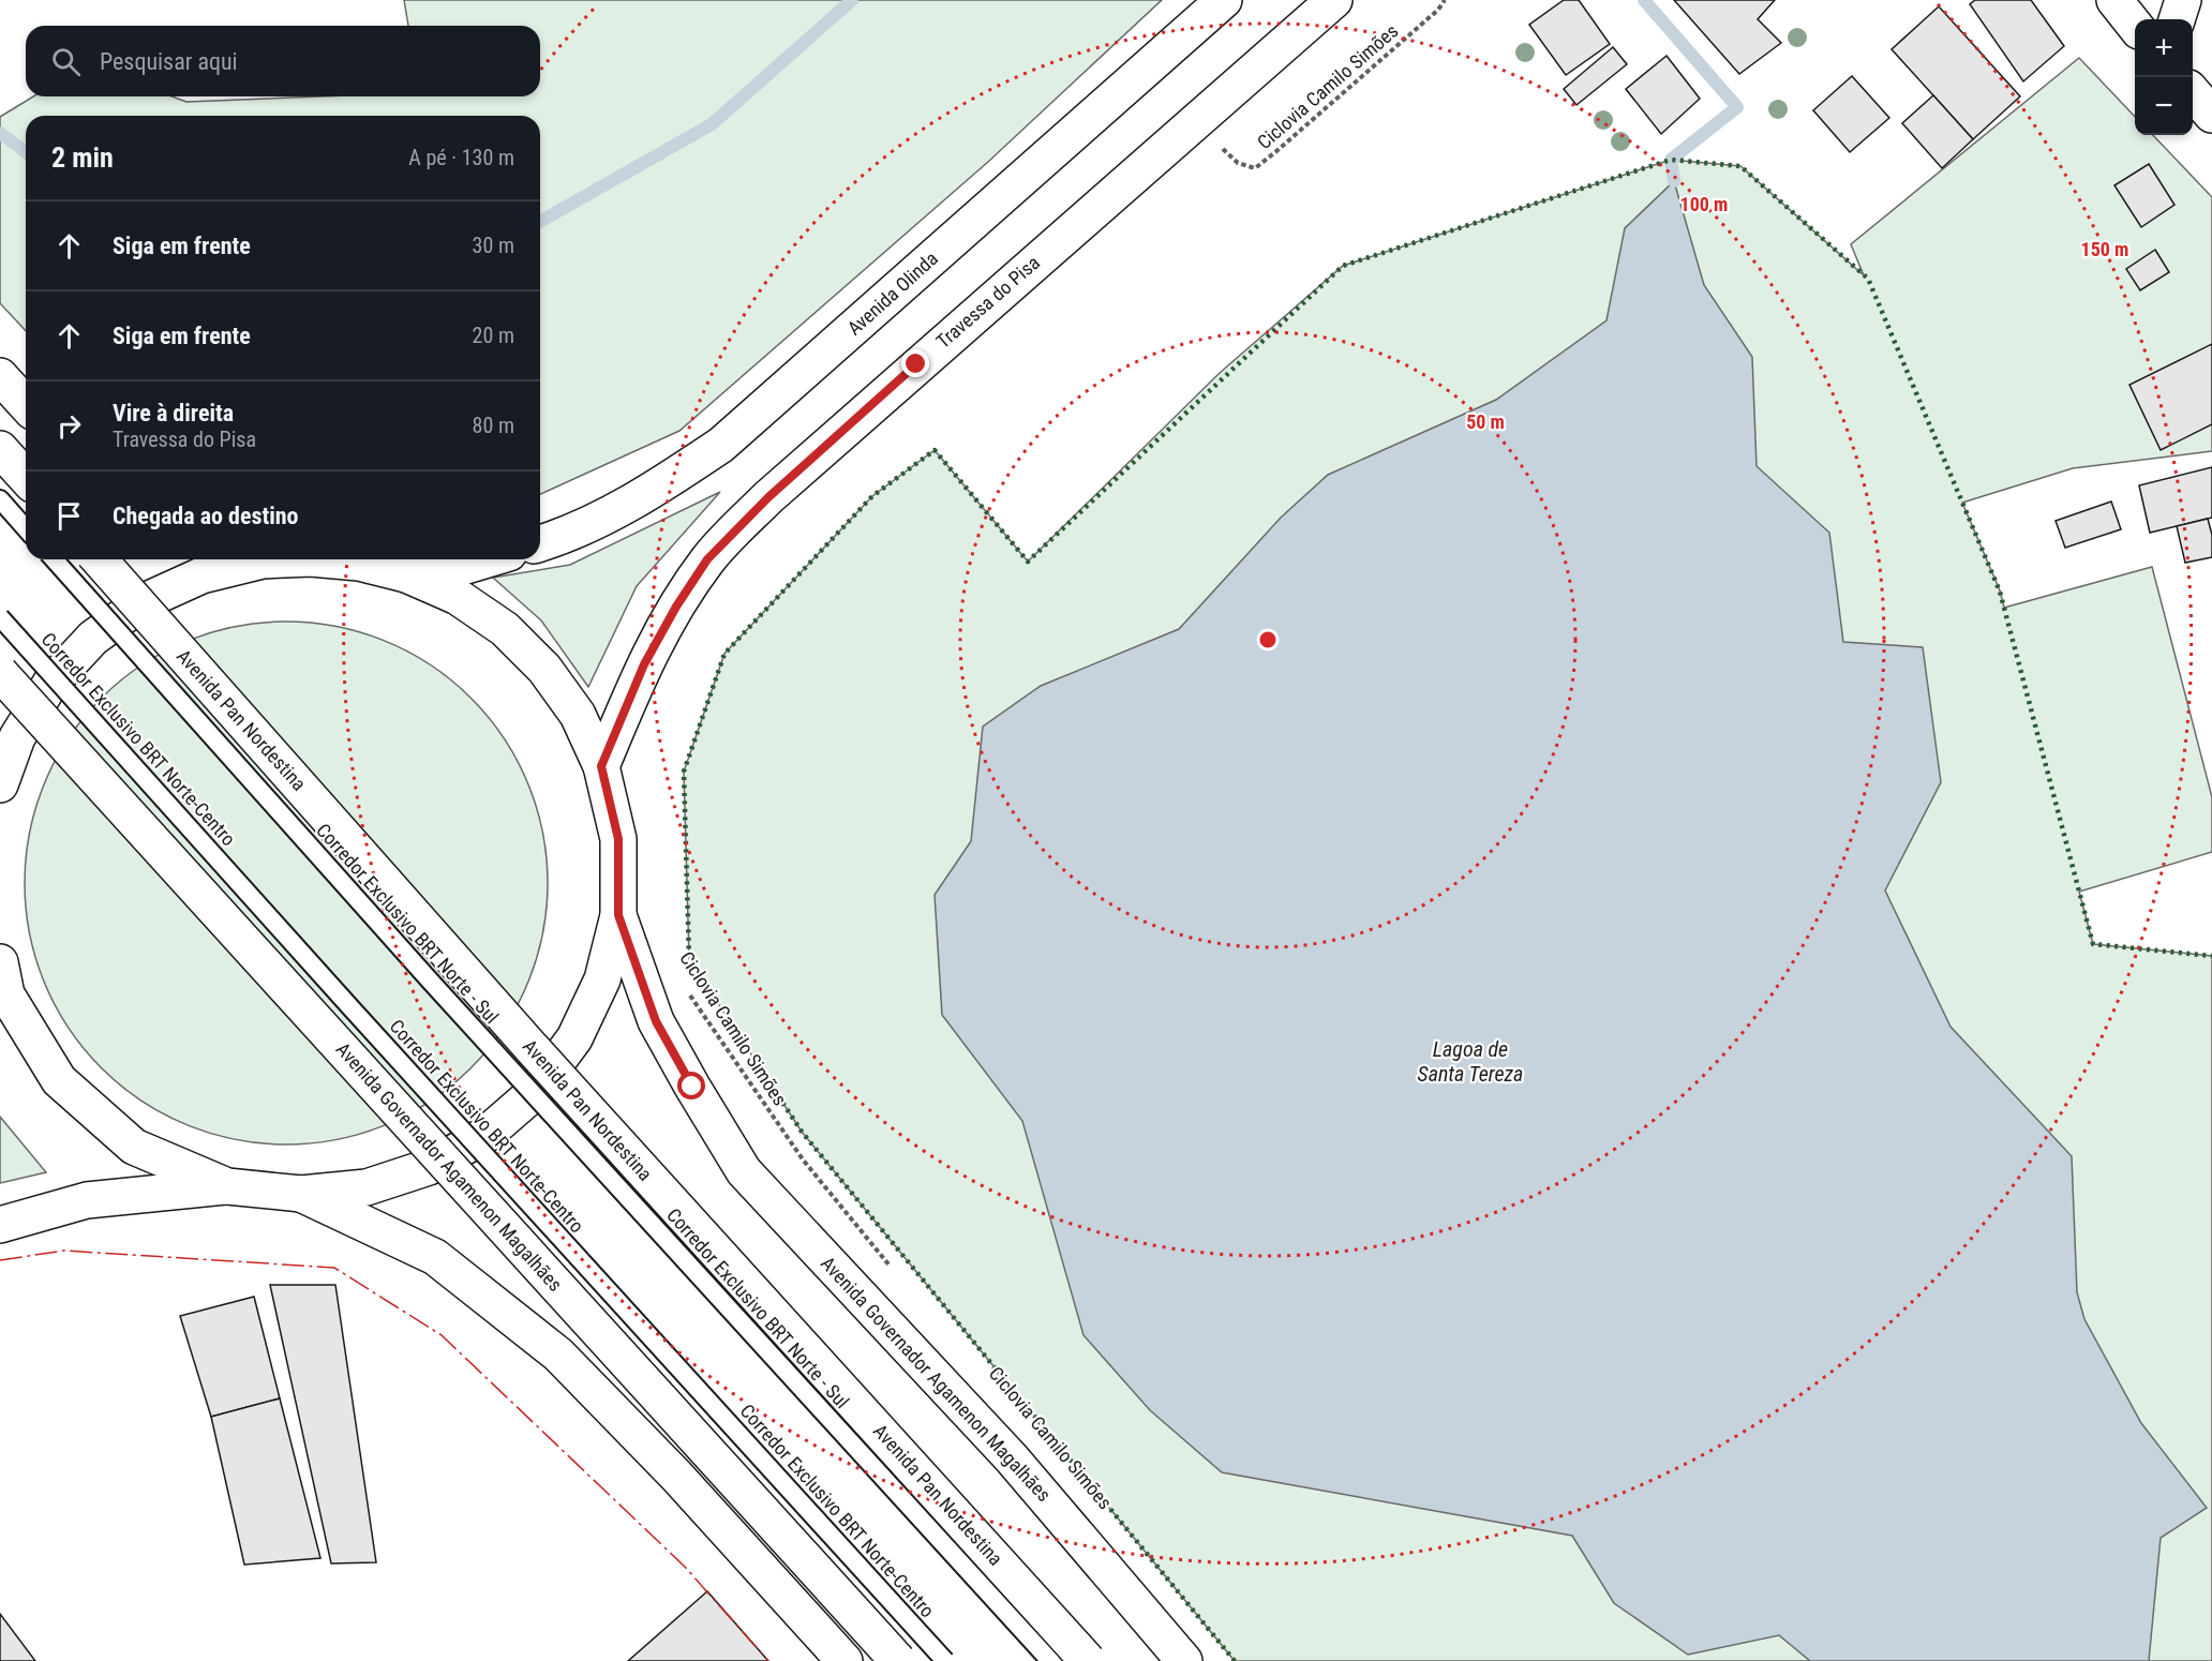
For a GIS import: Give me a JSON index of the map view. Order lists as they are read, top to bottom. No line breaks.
{"streets":{"main road":["Avenida Olinda","Travessa do Pisa","Avenida Pan Nordestina","Avenida Governador Agamenon Magalhães"],"lane":["Corredor Exclusivo BRT Norte-Centro","Corredor Exclusivo BRT Norte - Sul"],"path":["Ciclovia Camilo Simões"]},"water":["Lagoa de Santa Tereza"],"page":{"map_buttons":["+","−"],"search":"Pesquisar aqui","heading":["2 min","A pé · 130 m"],"list":[["Siga em frente","30 m"],["Siga em frente","20 m"],["Vire à direita","Travessa do Pisa","80 m"],"Chegada ao destino"]},"rings":["100 m","150 m","50 m"]}
